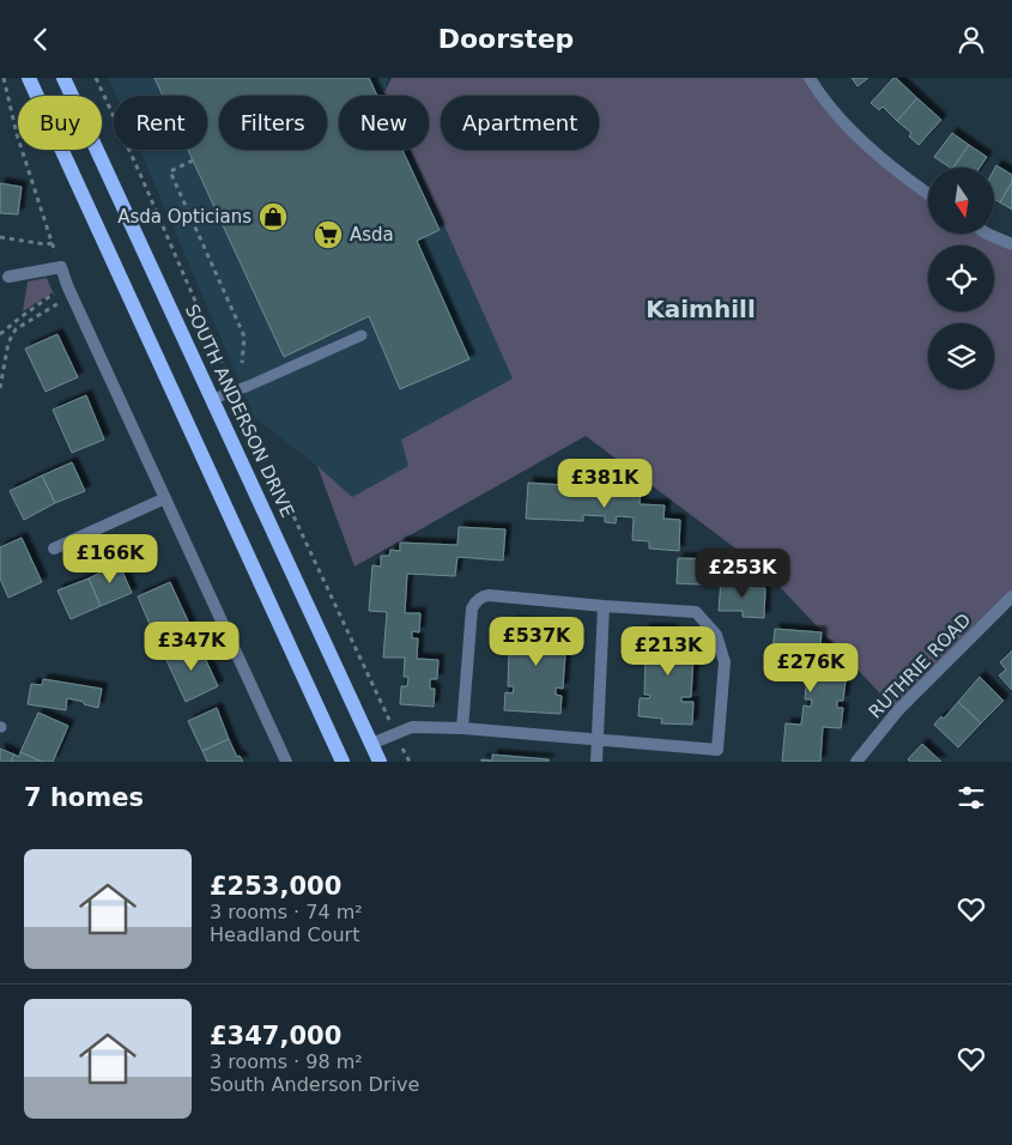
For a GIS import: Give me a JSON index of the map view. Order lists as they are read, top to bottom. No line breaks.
{"streets":{"main road":["SOUTH ANDERSON DRIVE"],"street":["RUTHRIE ROAD"]},"districts":["Kaimhill"],"places":{"shop":["Asda Opticians"],"supermarket":["Asda"]},"north":"bottom","page":{"header":"Doorstep","chip":["Buy","Rent","Filters","New","Apartment"],"price":["£381K","£166K","£253K","£537K","£347K","£213K","£276K"],"heading":"7 homes","list":[{"name":"£253,000","note":"3 rooms · 74 m² · Headland Court"},{"name":"£347,000","note":"3 rooms · 98 m² · South Anderson Drive"}]}}
